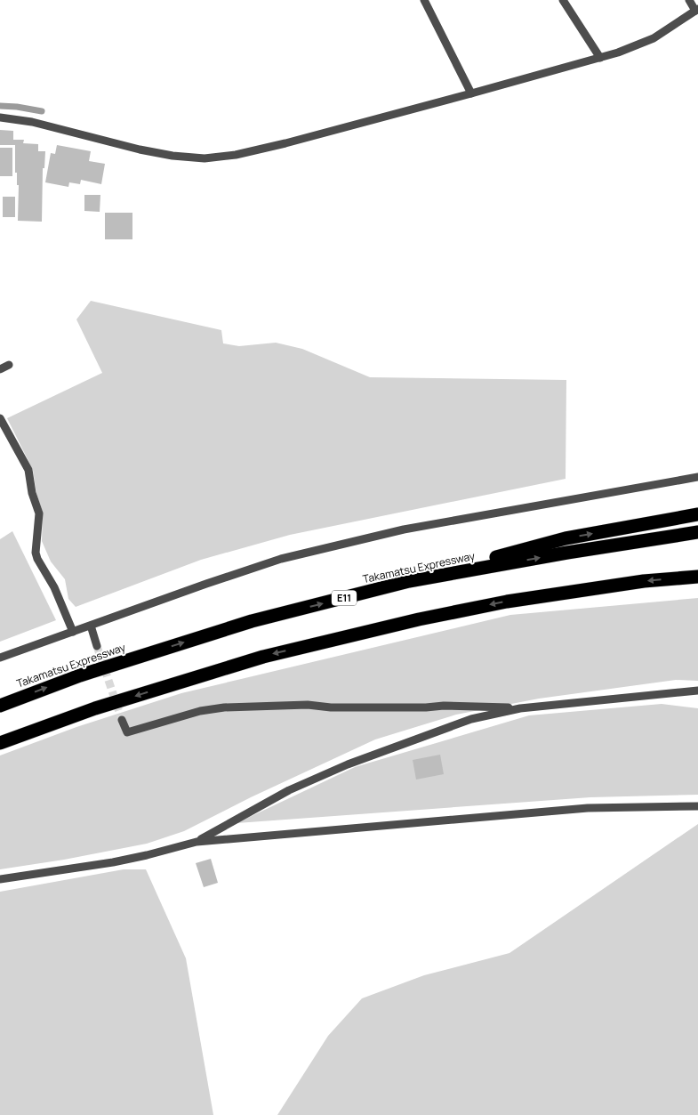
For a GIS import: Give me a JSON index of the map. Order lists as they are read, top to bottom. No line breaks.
{"streets":{"highway":["Takamatsu Expressway","E11"]}}
